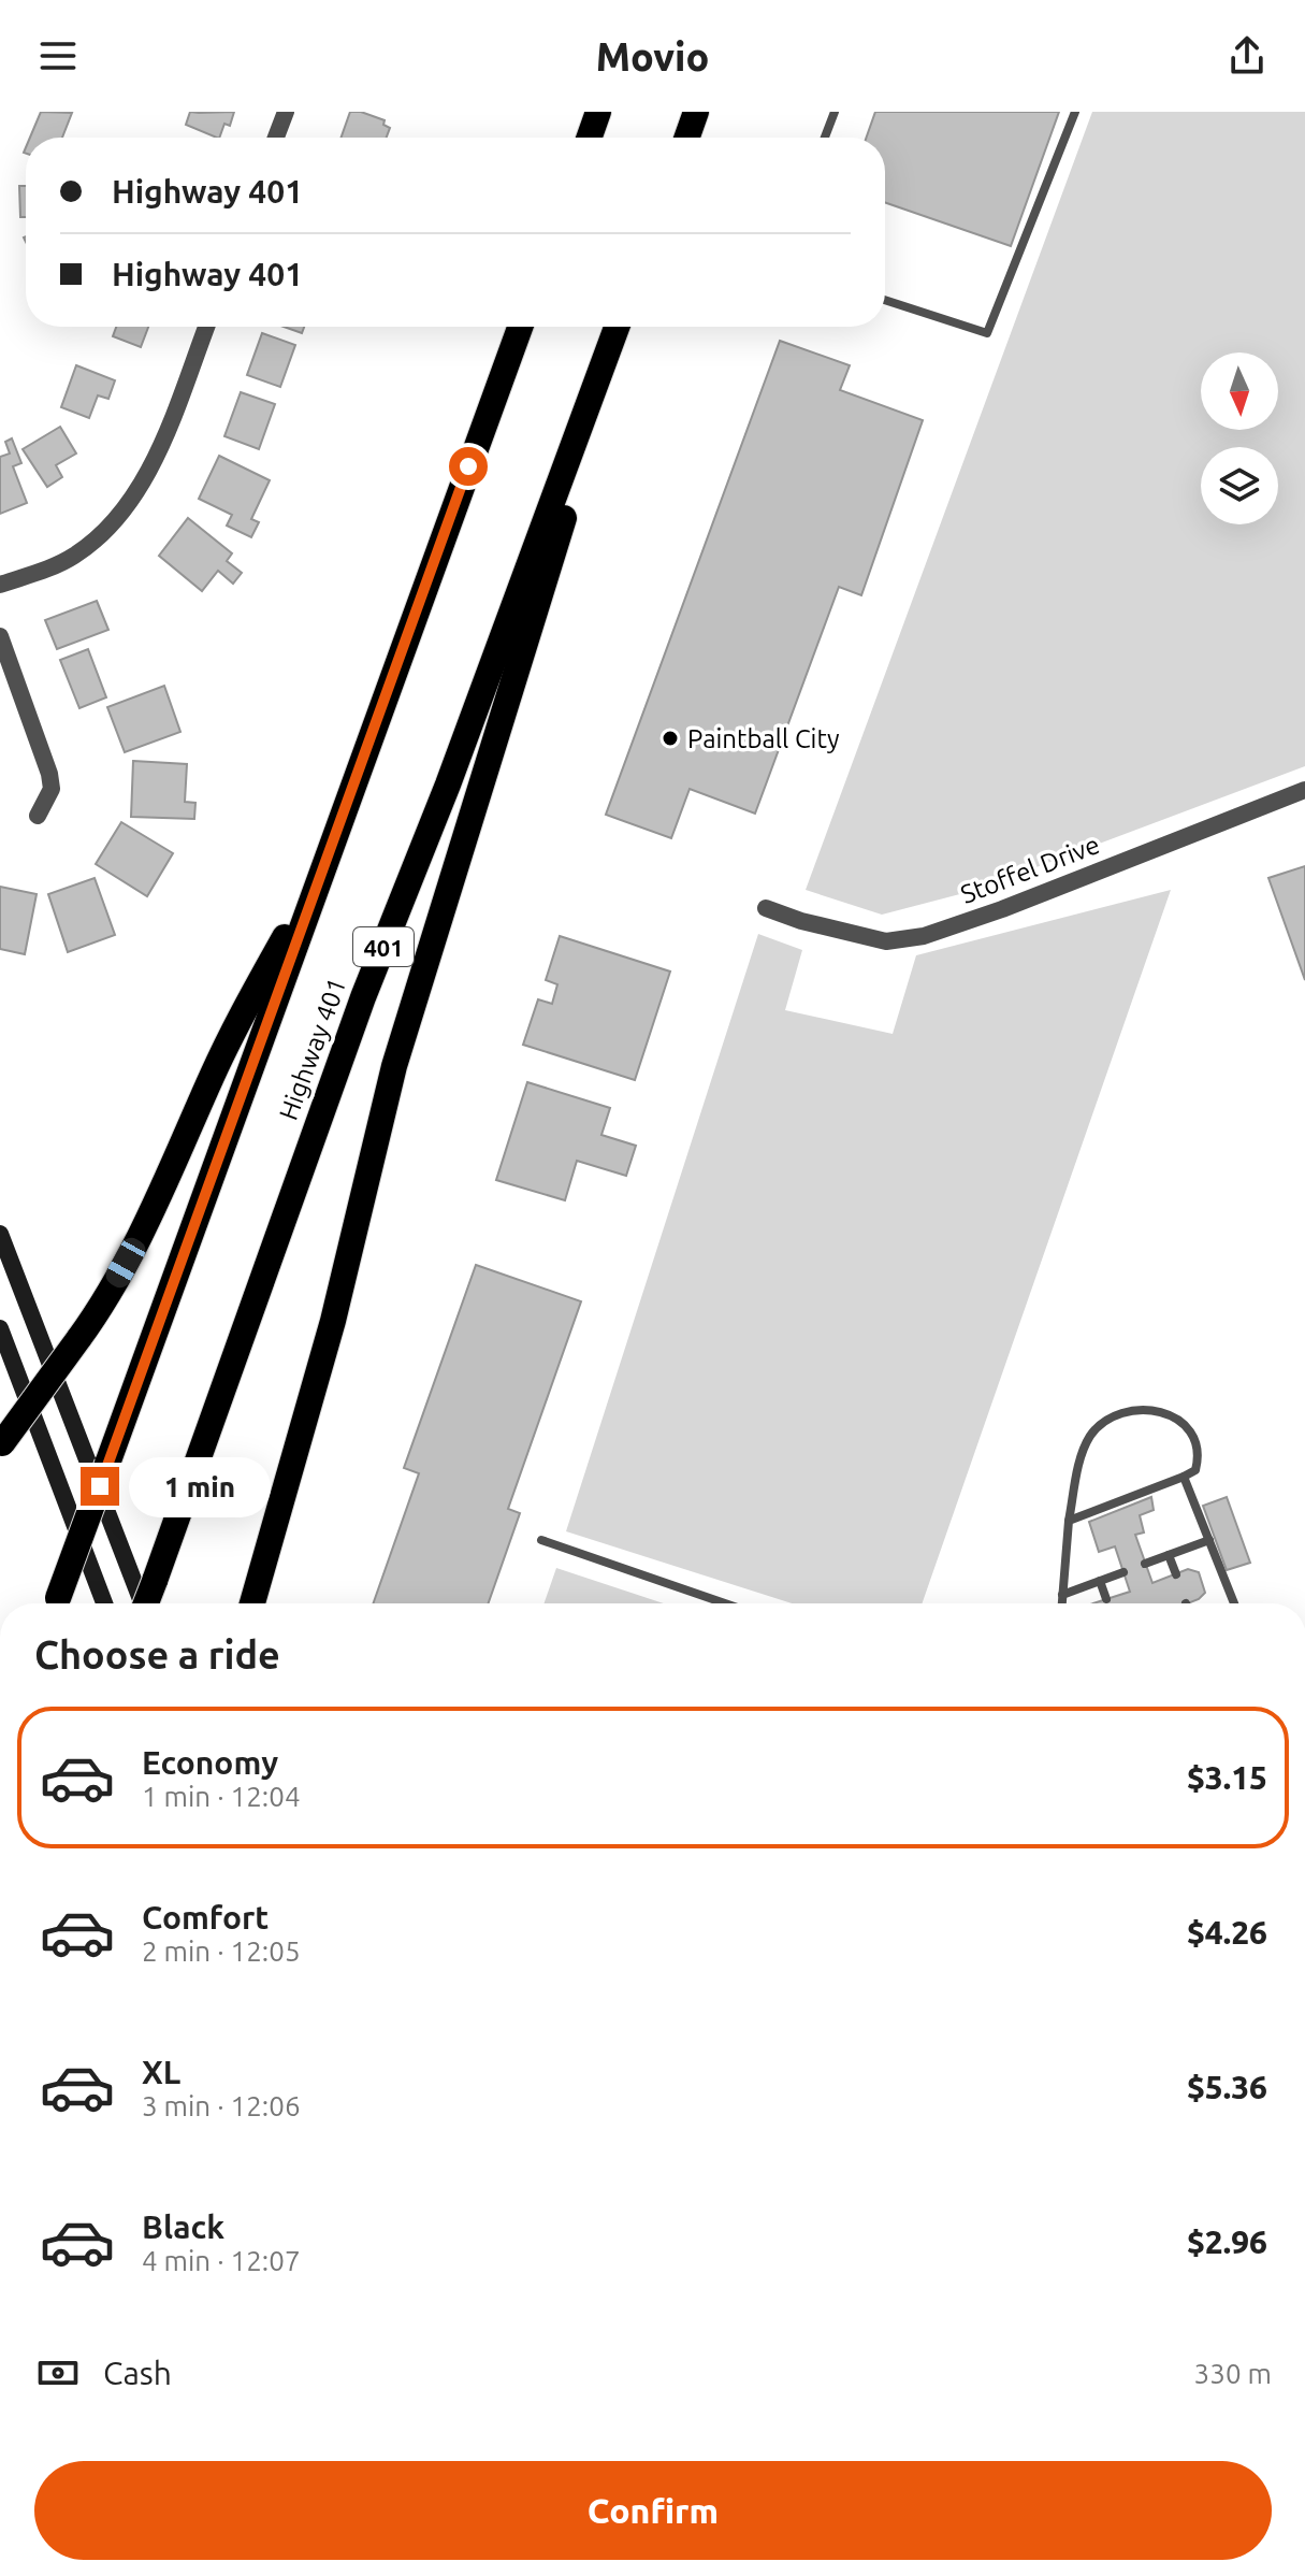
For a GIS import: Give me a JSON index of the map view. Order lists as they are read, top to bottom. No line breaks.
{"streets":{"highway":["401","Highway 401"],"street":["Stoffel Drive"]},"places":["Paintball City"],"north":"bottom","page":{"header":"Movio","banner":["Highway 401","Highway 401"],"bubble":"1 min","heading":"Choose a ride","list":[{"name":"Economy","note":"1 min · 12:04","value":"$3.15"},{"name":"Comfort","note":"2 min · 12:05","value":"$4.26"},{"name":"XL","note":"3 min · 12:06","value":"$5.36"},{"name":"Black","note":"4 min · 12:07","value":"$2.96"}],"pay":["Cash","330 m"],"buttons":"Confirm"}}
